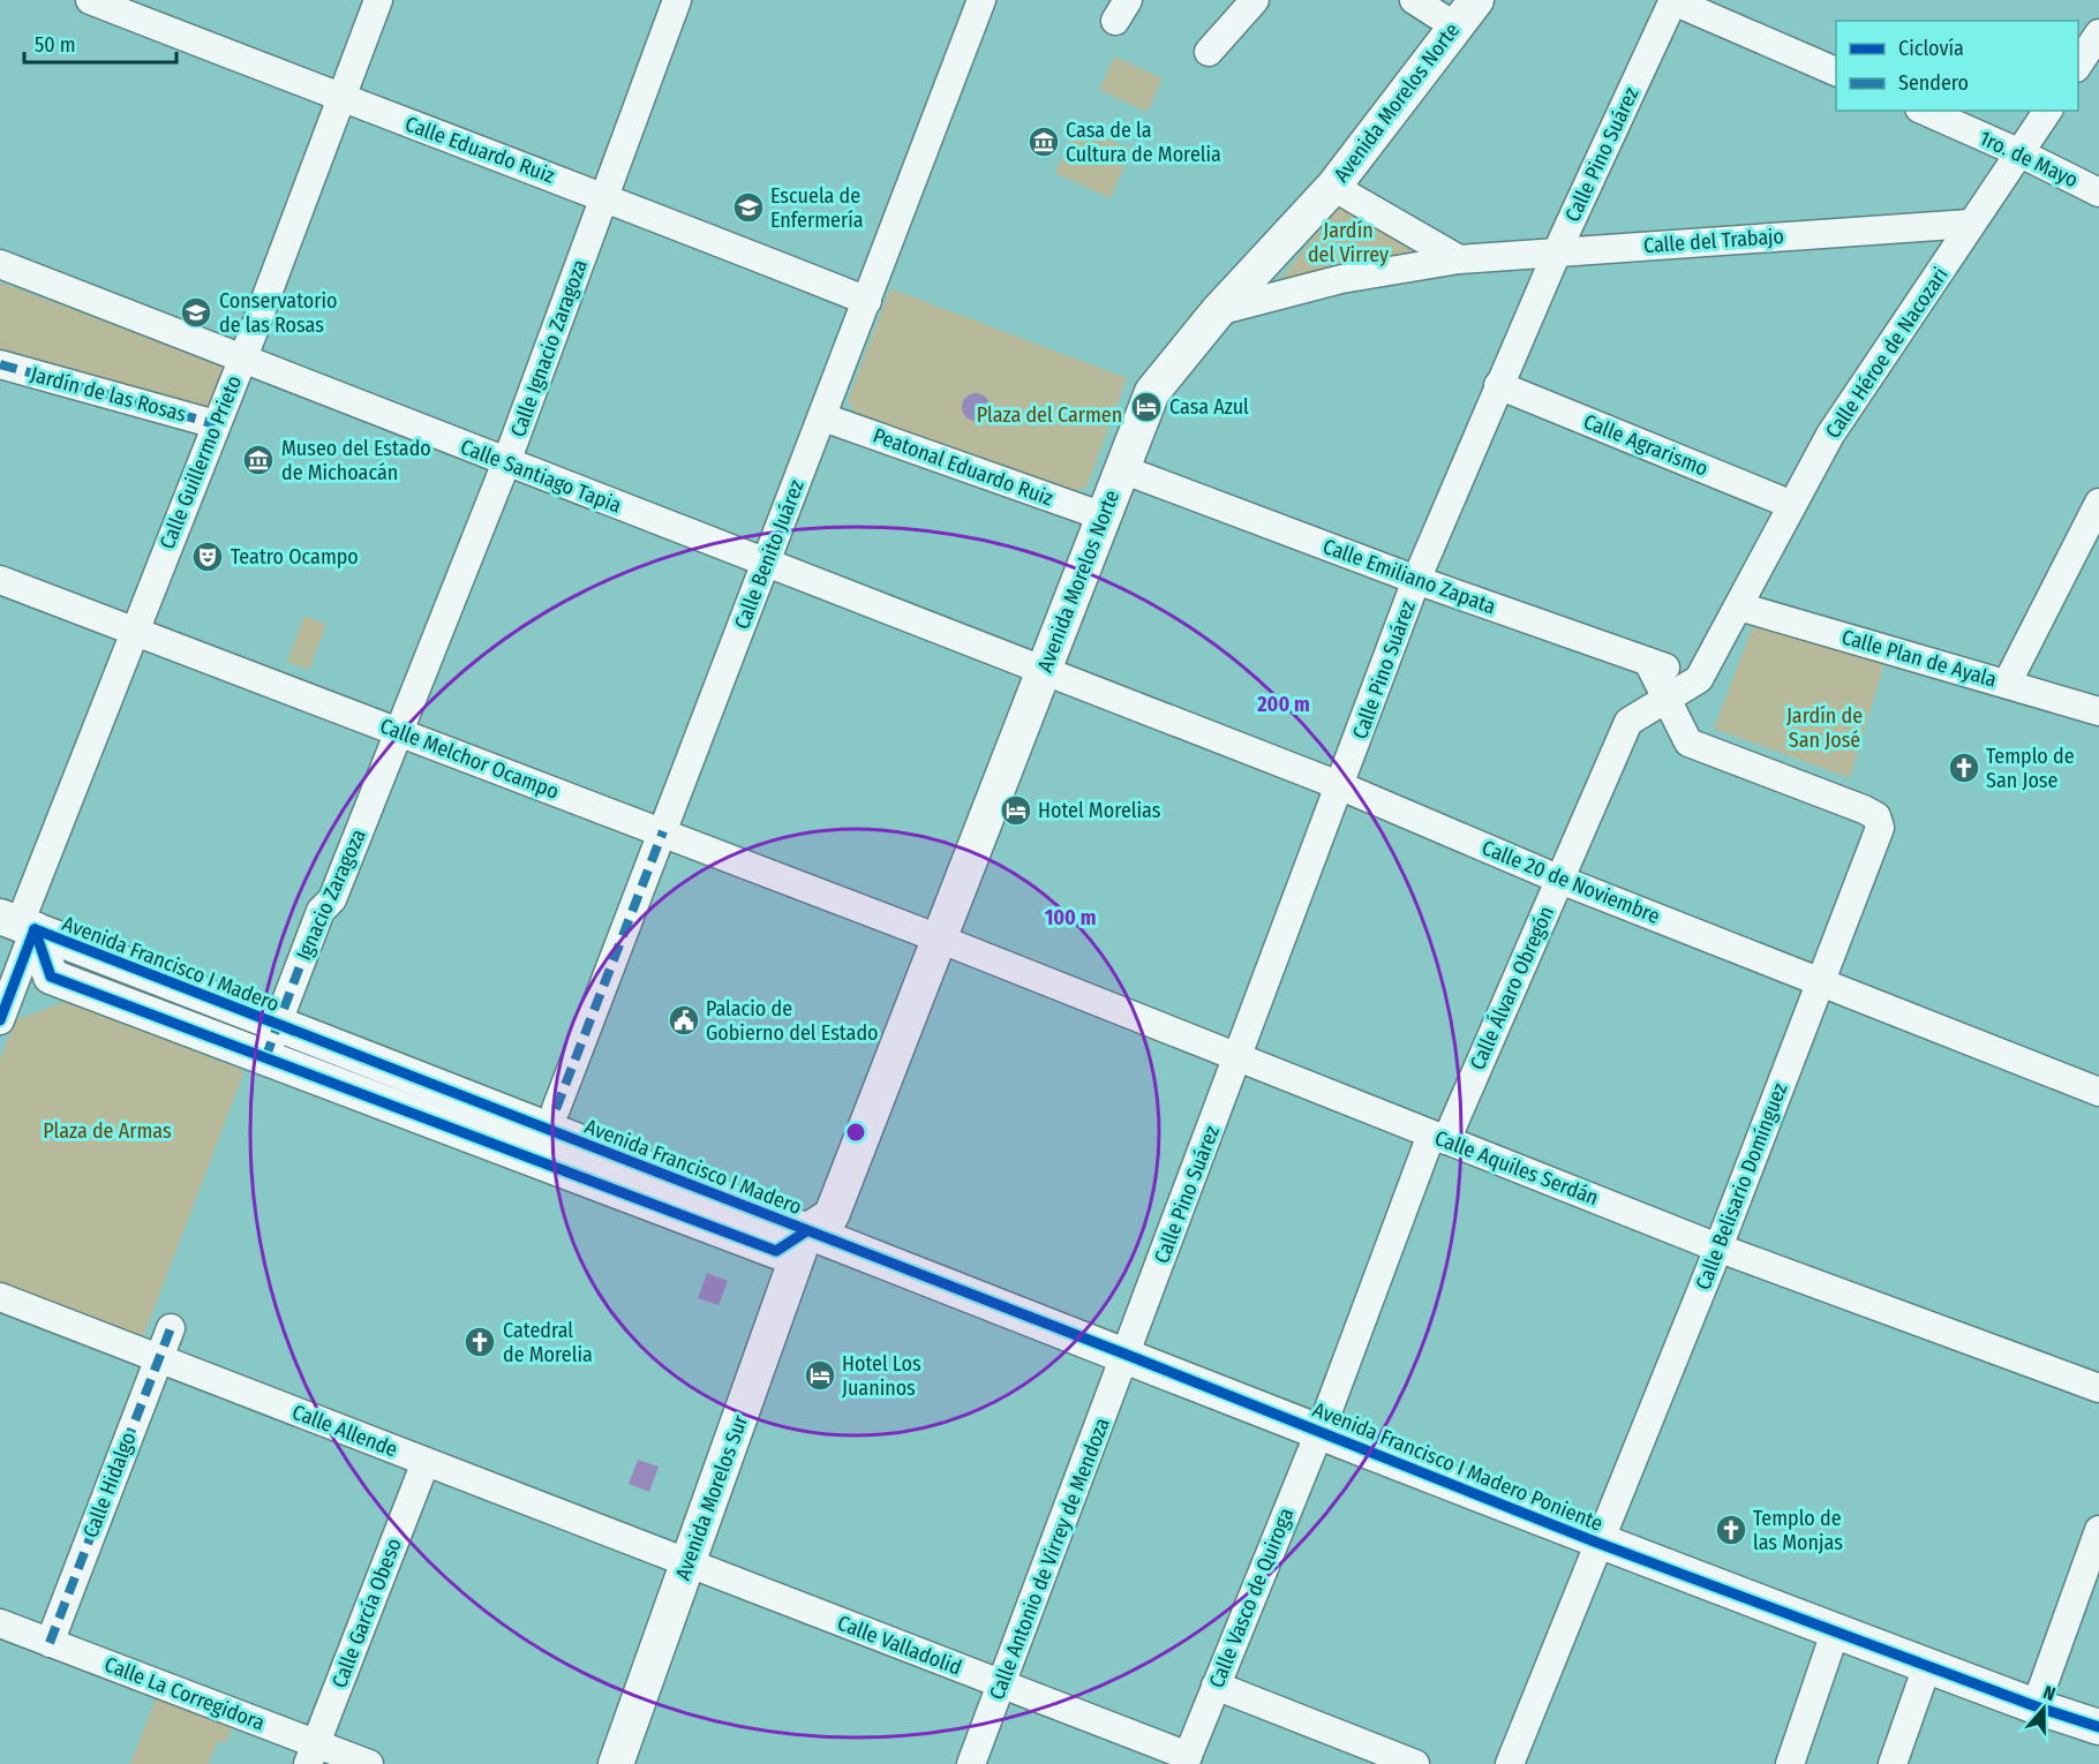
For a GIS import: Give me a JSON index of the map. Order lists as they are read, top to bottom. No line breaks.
{"streets":{"main road":["Avenida Morelos Norte","Avenida Francisco I Madero","Avenida Francisco I Madero Poniente","Avenida Morelos Sur"],"street":["Calle Eduardo Ruiz","Calle Pino Suárez","1ro. de Mayo","Calle del Trabajo","Calle Ignacio Zaragoza","Calle Héroe de Nacozari","Jardín de las Rosas","Calle Agrarismo","Calle Guillermo Prieto","Peatonal Eduardo Ruiz","Calle Santiago Tapia","Calle Benito Juárez","Calle Emiliano Zapata","Calle Plan de Ayala","Calle Melchor Ocampo","Calle 20 de Noviembre","Ignacio Zaragoza","Calle Álvaro Obregón","Calle Aquiles Serdán","Calle Belisario Domínguez","Calle Allende","Calle Hidalgo","Calle Antonio de Virrey de Mendoza","Calle Vasco de Quiroga","Calle García Obeso","Calle Valladolid","Calle La Corregidora"]},"crossings":[["Avenida Morelos Norte","Calle del Trabajo"],["Avenida Morelos Norte","Peatonal Eduardo Ruiz"],["Avenida Morelos Norte","Calle Santiago Tapia"],["Avenida Morelos Norte","Calle Emiliano Zapata"],["Avenida Morelos Norte","Calle Melchor Ocampo"],["Avenida Morelos Norte","Calle 20 de Noviembre"],["Avenida Morelos Norte","Avenida Francisco I Madero"],["Avenida Morelos Norte","Calle Aquiles Serdán"],["Avenida Morelos Norte","Avenida Francisco I Madero Poniente"],["Avenida Morelos Norte","Avenida Morelos Sur"],["Calle Eduardo Ruiz","Calle Ignacio Zaragoza"],["Calle Eduardo Ruiz","Calle Guillermo Prieto"],["Calle Eduardo Ruiz","Calle Benito Juárez"],["Calle Pino Suárez","Calle del Trabajo"],["Calle Pino Suárez","Calle Agrarismo"],["Calle Pino Suárez","Calle Emiliano Zapata"],["Calle Pino Suárez","Calle 20 de Noviembre"],["Calle Pino Suárez","Calle Aquiles Serdán"],["Calle Pino Suárez","Avenida Francisco I Madero Poniente"],["Calle Pino Suárez","Calle Antonio de Virrey de Mendoza"],["1ro. de Mayo","Calle Héroe de Nacozari"],["Calle del Trabajo","Calle Héroe de Nacozari"],["Calle Ignacio Zaragoza","Calle Santiago Tapia"],["Calle Ignacio Zaragoza","Calle Melchor Ocampo"],["Calle Ignacio Zaragoza","Ignacio Zaragoza"],["Calle Héroe de Nacozari","Calle Agrarismo"],["Calle Héroe de Nacozari","Calle Emiliano Zapata"],["Calle Héroe de Nacozari","Calle Plan de Ayala"],["Calle Héroe de Nacozari","Calle Álvaro Obregón"],["Jardín de las Rosas","Calle Guillermo Prieto"],["Calle Guillermo Prieto","Calle Santiago Tapia"],["Calle Guillermo Prieto","Calle Melchor Ocampo"],["Calle Guillermo Prieto","Avenida Francisco I Madero"],["Peatonal Eduardo Ruiz","Calle Benito Juárez"],["Calle Santiago Tapia","Calle Benito Juárez"],["Calle Santiago Tapia","Calle 20 de Noviembre"],["Calle Benito Juárez","Calle Melchor Ocampo"],["Calle Emiliano Zapata","Calle Álvaro Obregón"],["Calle Melchor Ocampo","Ignacio Zaragoza"],["Calle Melchor Ocampo","Calle Aquiles Serdán"],["Calle 20 de Noviembre","Calle Álvaro Obregón"],["Calle 20 de Noviembre","Calle Belisario Domínguez"],["Ignacio Zaragoza","Avenida Francisco I Madero"],["Avenida Francisco I Madero","Avenida Francisco I Madero Poniente"],["Avenida Francisco I Madero","Avenida Morelos Sur"],["Calle Álvaro Obregón","Calle Aquiles Serdán"],["Calle Álvaro Obregón","Calle Belisario Domínguez"],["Calle Álvaro Obregón","Avenida Francisco I Madero Poniente"],["Calle Álvaro Obregón","Calle Vasco de Quiroga"],["Calle Aquiles Serdán","Calle Belisario Domínguez"],["Calle Belisario Domínguez","Avenida Francisco I Madero Poniente"],["Calle Allende","Calle Hidalgo"],["Calle Allende","Avenida Morelos Sur"],["Calle Allende","Calle García Obeso"],["Calle Allende","Calle Valladolid"],["Avenida Francisco I Madero Poniente","Avenida Morelos Sur"],["Avenida Francisco I Madero Poniente","Calle Antonio de Virrey de Mendoza"],["Avenida Francisco I Madero Poniente","Calle Vasco de Quiroga"],["Calle Hidalgo","Calle La Corregidora"],["Avenida Morelos Sur","Calle Valladolid"],["Calle Antonio de Virrey de Mendoza","Calle Valladolid"],["Calle Vasco de Quiroga","Calle Valladolid"],["Calle García Obeso","Calle La Corregidora"]],"parks":["Jardín del Virrey","Plaza del Carmen","Jardín de San José","Plaza de Armas"],"places":{"museum":["Casa de la Cultura de Morelia","Museo del Estado de Michoacán"],"school or university":["Escuela de Enfermería","Conservatorio de las Rosas"],"hotel":["Casa Azul","Hotel Morelias","Hotel Los Juaninos"],"theatre":["Teatro Ocampo"],"church":["Templo de San Jose","Catedral de Morelia","Templo de las Monjas"],"public building":["Palacio de Gobierno del Estado"]},"legend":["Ciclovía","Sendero"],"scale_bar":"50 m","north":"top","rings":["200 m","100 m"]}
